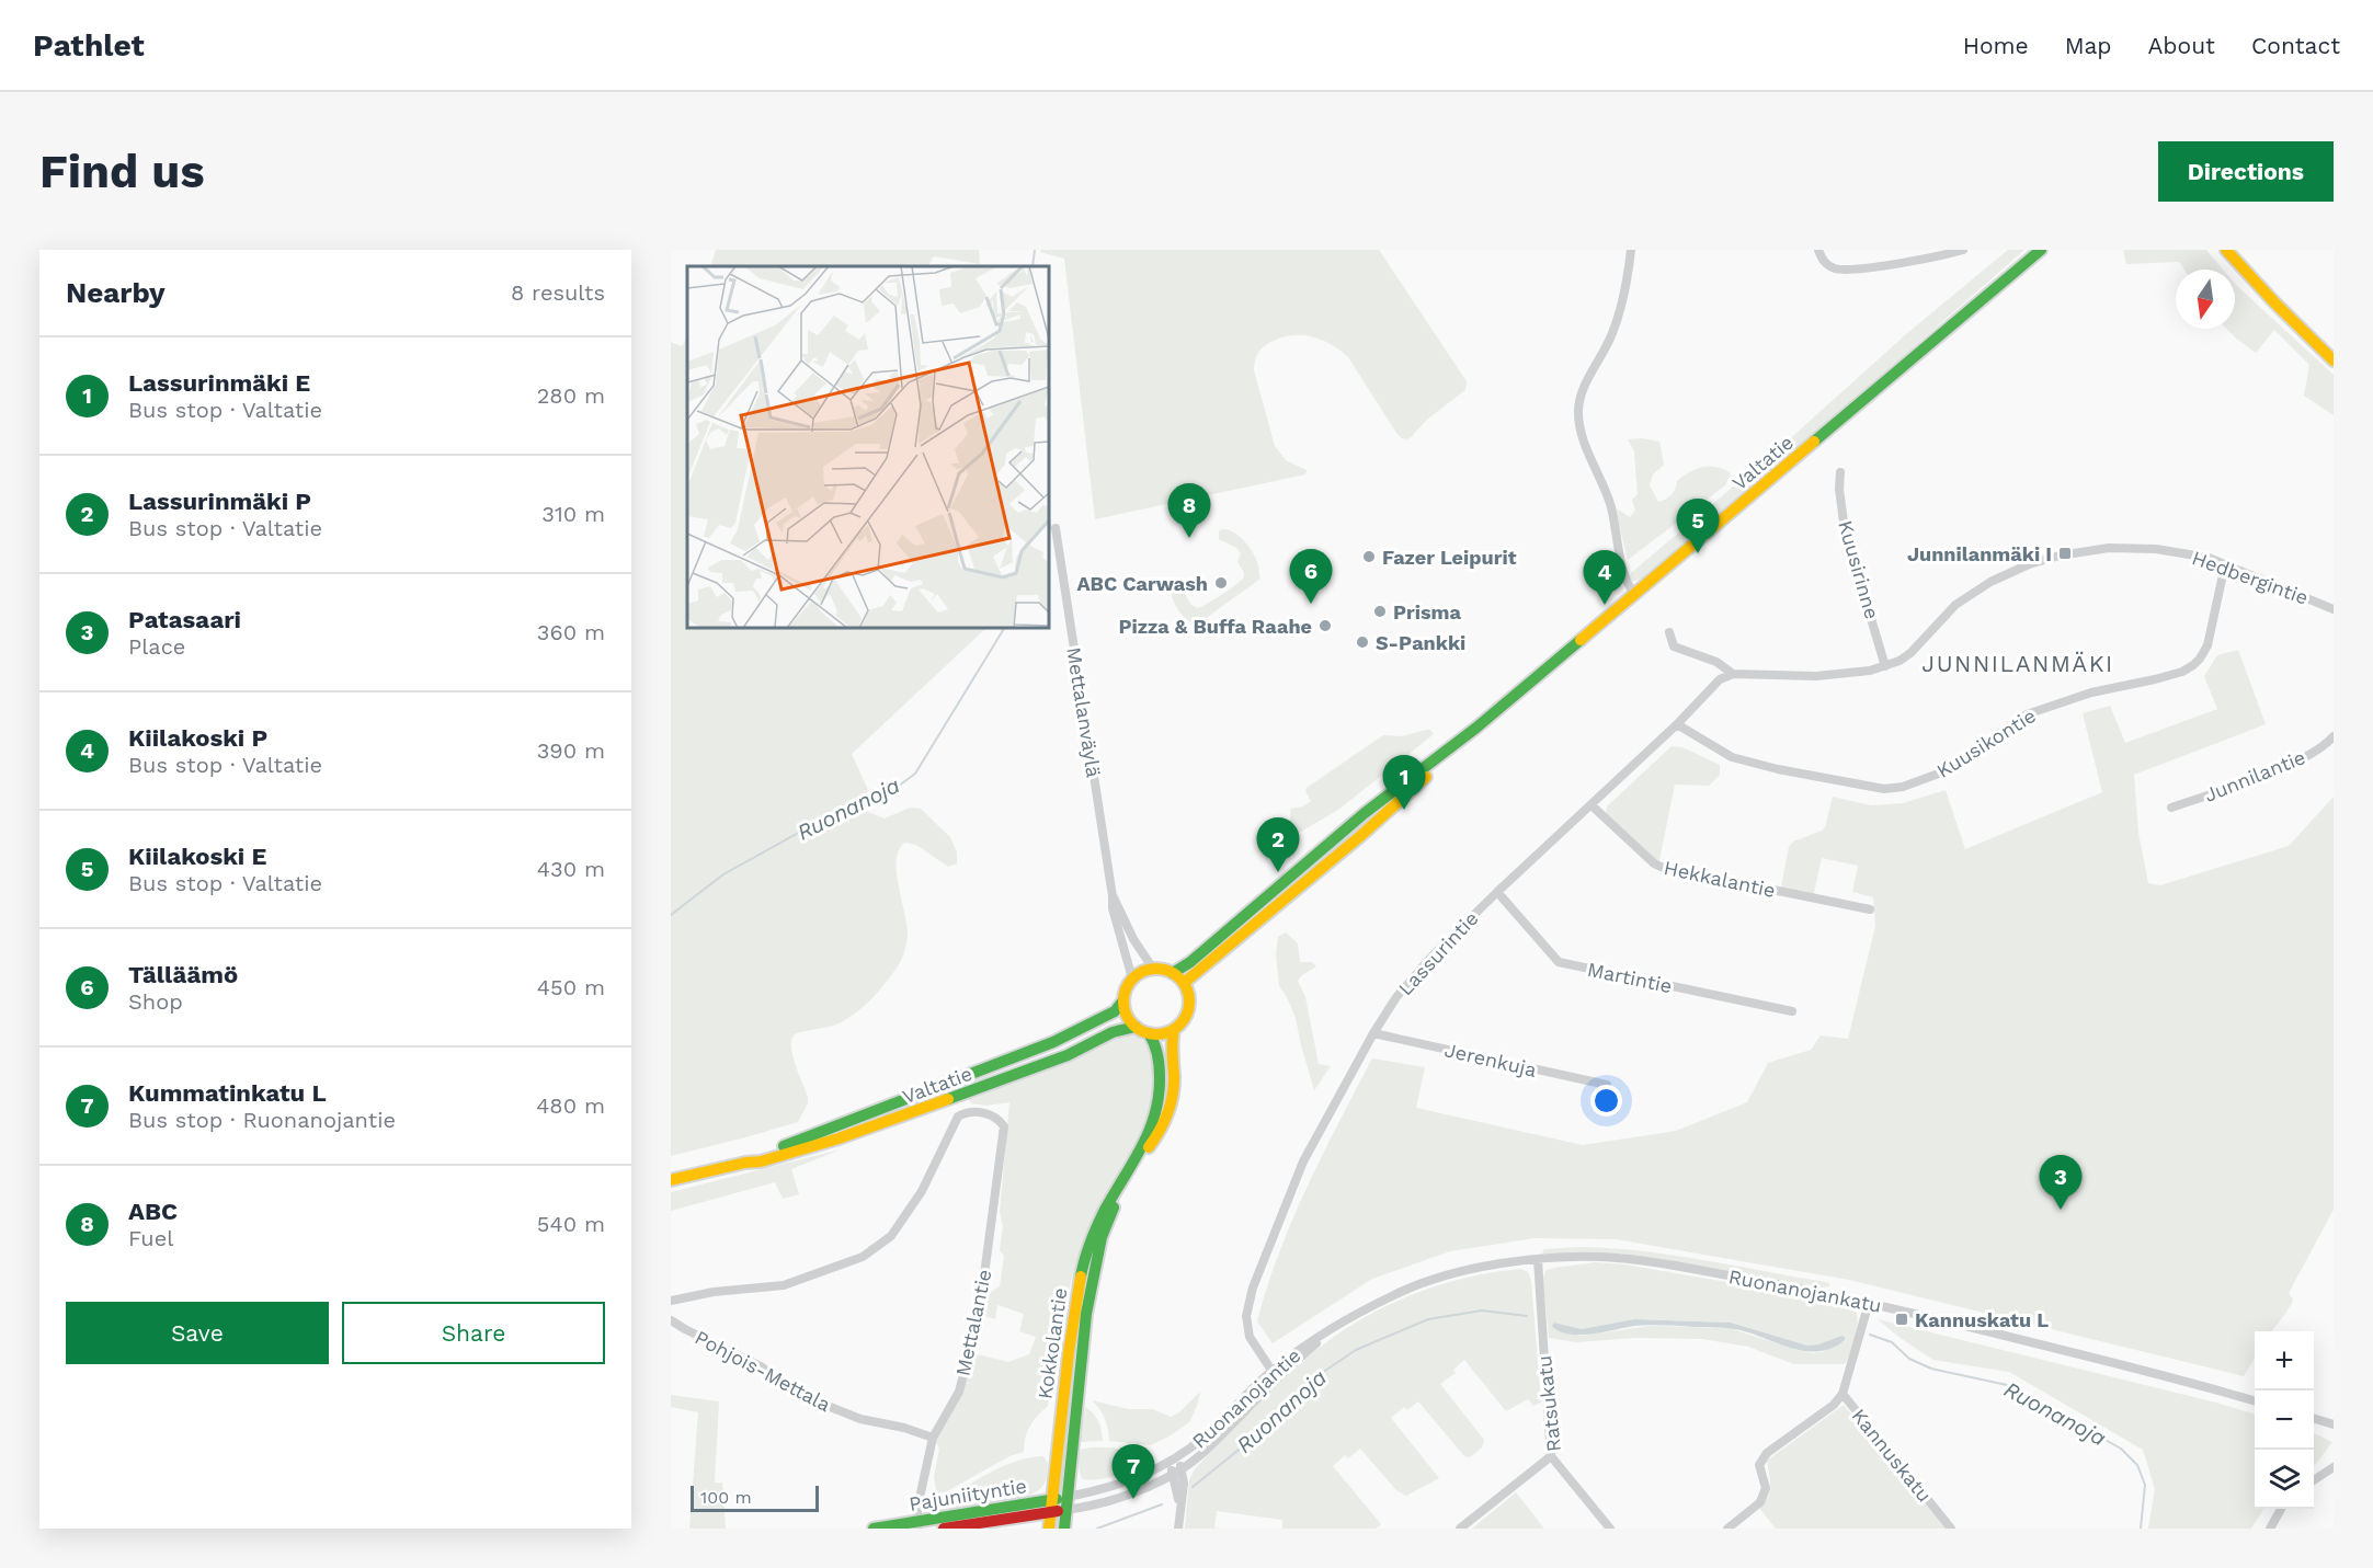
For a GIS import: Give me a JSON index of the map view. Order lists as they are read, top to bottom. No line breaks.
{"streets":{"main road":["Valtatie","Kokkolantie","Pajuniityntie"],"street":["Kuusirinne","Hedbergintie","Mettalanväylä","Kuusikontie","Junnilantie","Hekkalantie","Lassurintie","Martintie","Jerenkuja","Ruonanojankatu","Mettalantie","Pohjois-Mettala","Ruonanojantie","Ratsukatu","Kannuskatu"]},"crossings":[["Valtatie","Mettalanväylä"],["Valtatie","Kokkolantie"],["Kuusirinne","Hedbergintie"],["Hedbergintie","Kuusikontie"],["Hedbergintie","Lassurintie"],["Mettalanväylä","Kokkolantie"],["Kuusikontie","Lassurintie"],["Hekkalantie","Lassurintie"],["Lassurintie","Martintie"],["Lassurintie","Jerenkuja"],["Lassurintie","Ruonanojantie"],["Ruonanojankatu","Ruonanojantie"],["Ruonanojankatu","Ratsukatu"],["Ruonanojankatu","Kannuskatu"],["Mettalantie","Pohjois-Mettala"],["Mettalantie","Pajuniityntie"],["Kokkolantie","Ruonanojantie"],["Kokkolantie","Pajuniityntie"],["Ruonanojantie","Pajuniityntie"]],"districts":["JUNNILANMÄKI"],"water":["Ruonanoja"],"places":{"transit":["Junnilanmäki I","Kannuskatu L"],"other":["Fazer Leipurit","ABC Carwash","Prisma","Pizza & Buffa Raahe","S-Pankki"]},"scale_bar":"100 m","north":"bottom","page":{"header":"Pathlet","nav":["Home","Map","About","Contact"],"buttons":["Directions",["Save","Share"]],"title":"Find us","heading":["Nearby","8 results"],"list":[{"mark":"1","name":"Lassurinmäki E","note":"Bus stop · Valtatie","value":"280 m"},{"mark":"2","name":"Lassurinmäki P","note":"Bus stop · Valtatie","value":"310 m"},{"mark":"3","name":"Patasaari","note":"Place","value":"360 m"},{"mark":"4","name":"Kiilakoski P","note":"Bus stop · Valtatie","value":"390 m"},{"mark":"5","name":"Kiilakoski E","note":"Bus stop · Valtatie","value":"430 m"},{"mark":"6","name":"Tälläämö","note":"Shop","value":"450 m"},{"mark":"7","name":"Kummatinkatu L","note":"Bus stop · Ruonanojantie","value":"480 m"},{"mark":"8","name":"ABC","note":"Fuel","value":"540 m"}],"pins":["8","5","6","4","1","2","3","7"],"map_buttons":["+","−"],"scale":"100 m"}}
